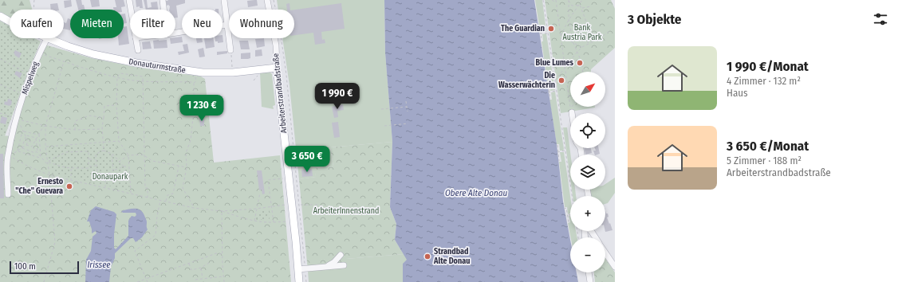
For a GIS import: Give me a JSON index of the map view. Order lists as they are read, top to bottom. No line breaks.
{"streets":{"main road":["Donauturmstraße","Arbeiterstrandbadstraße"],"street":["Mispelweg"]},"crossings":[["Donauturmstraße","Arbeiterstrandbadstraße"]],"water":["Obere Alte Donau","Irissee"],"parks":["Bank Austria Park","Donaupark","ArbeiterInnenstrand"],"places":["The Guardian","Blue Lumes","Die Wasserwächterin","Ernesto \"Che\" Guevara","Strandbad Alte Donau"],"scale_bar":"100 m","north":"top right","page":{"heading":"3 Objekte","chip":["Kaufen","Mieten","Filter","Neu","Wohnung"],"list":[{"name":"1 990 €/Monat","note":"4 Zimmer · 132 m² · Haus"},{"name":"3 650 €/Monat","note":"5 Zimmer · 188 m² · Arbeiterstrandbadstraße"}],"map_buttons":["+","−"],"price":["1 990 €","1 230 €","3 650 €"],"scale":"100 m"}}
